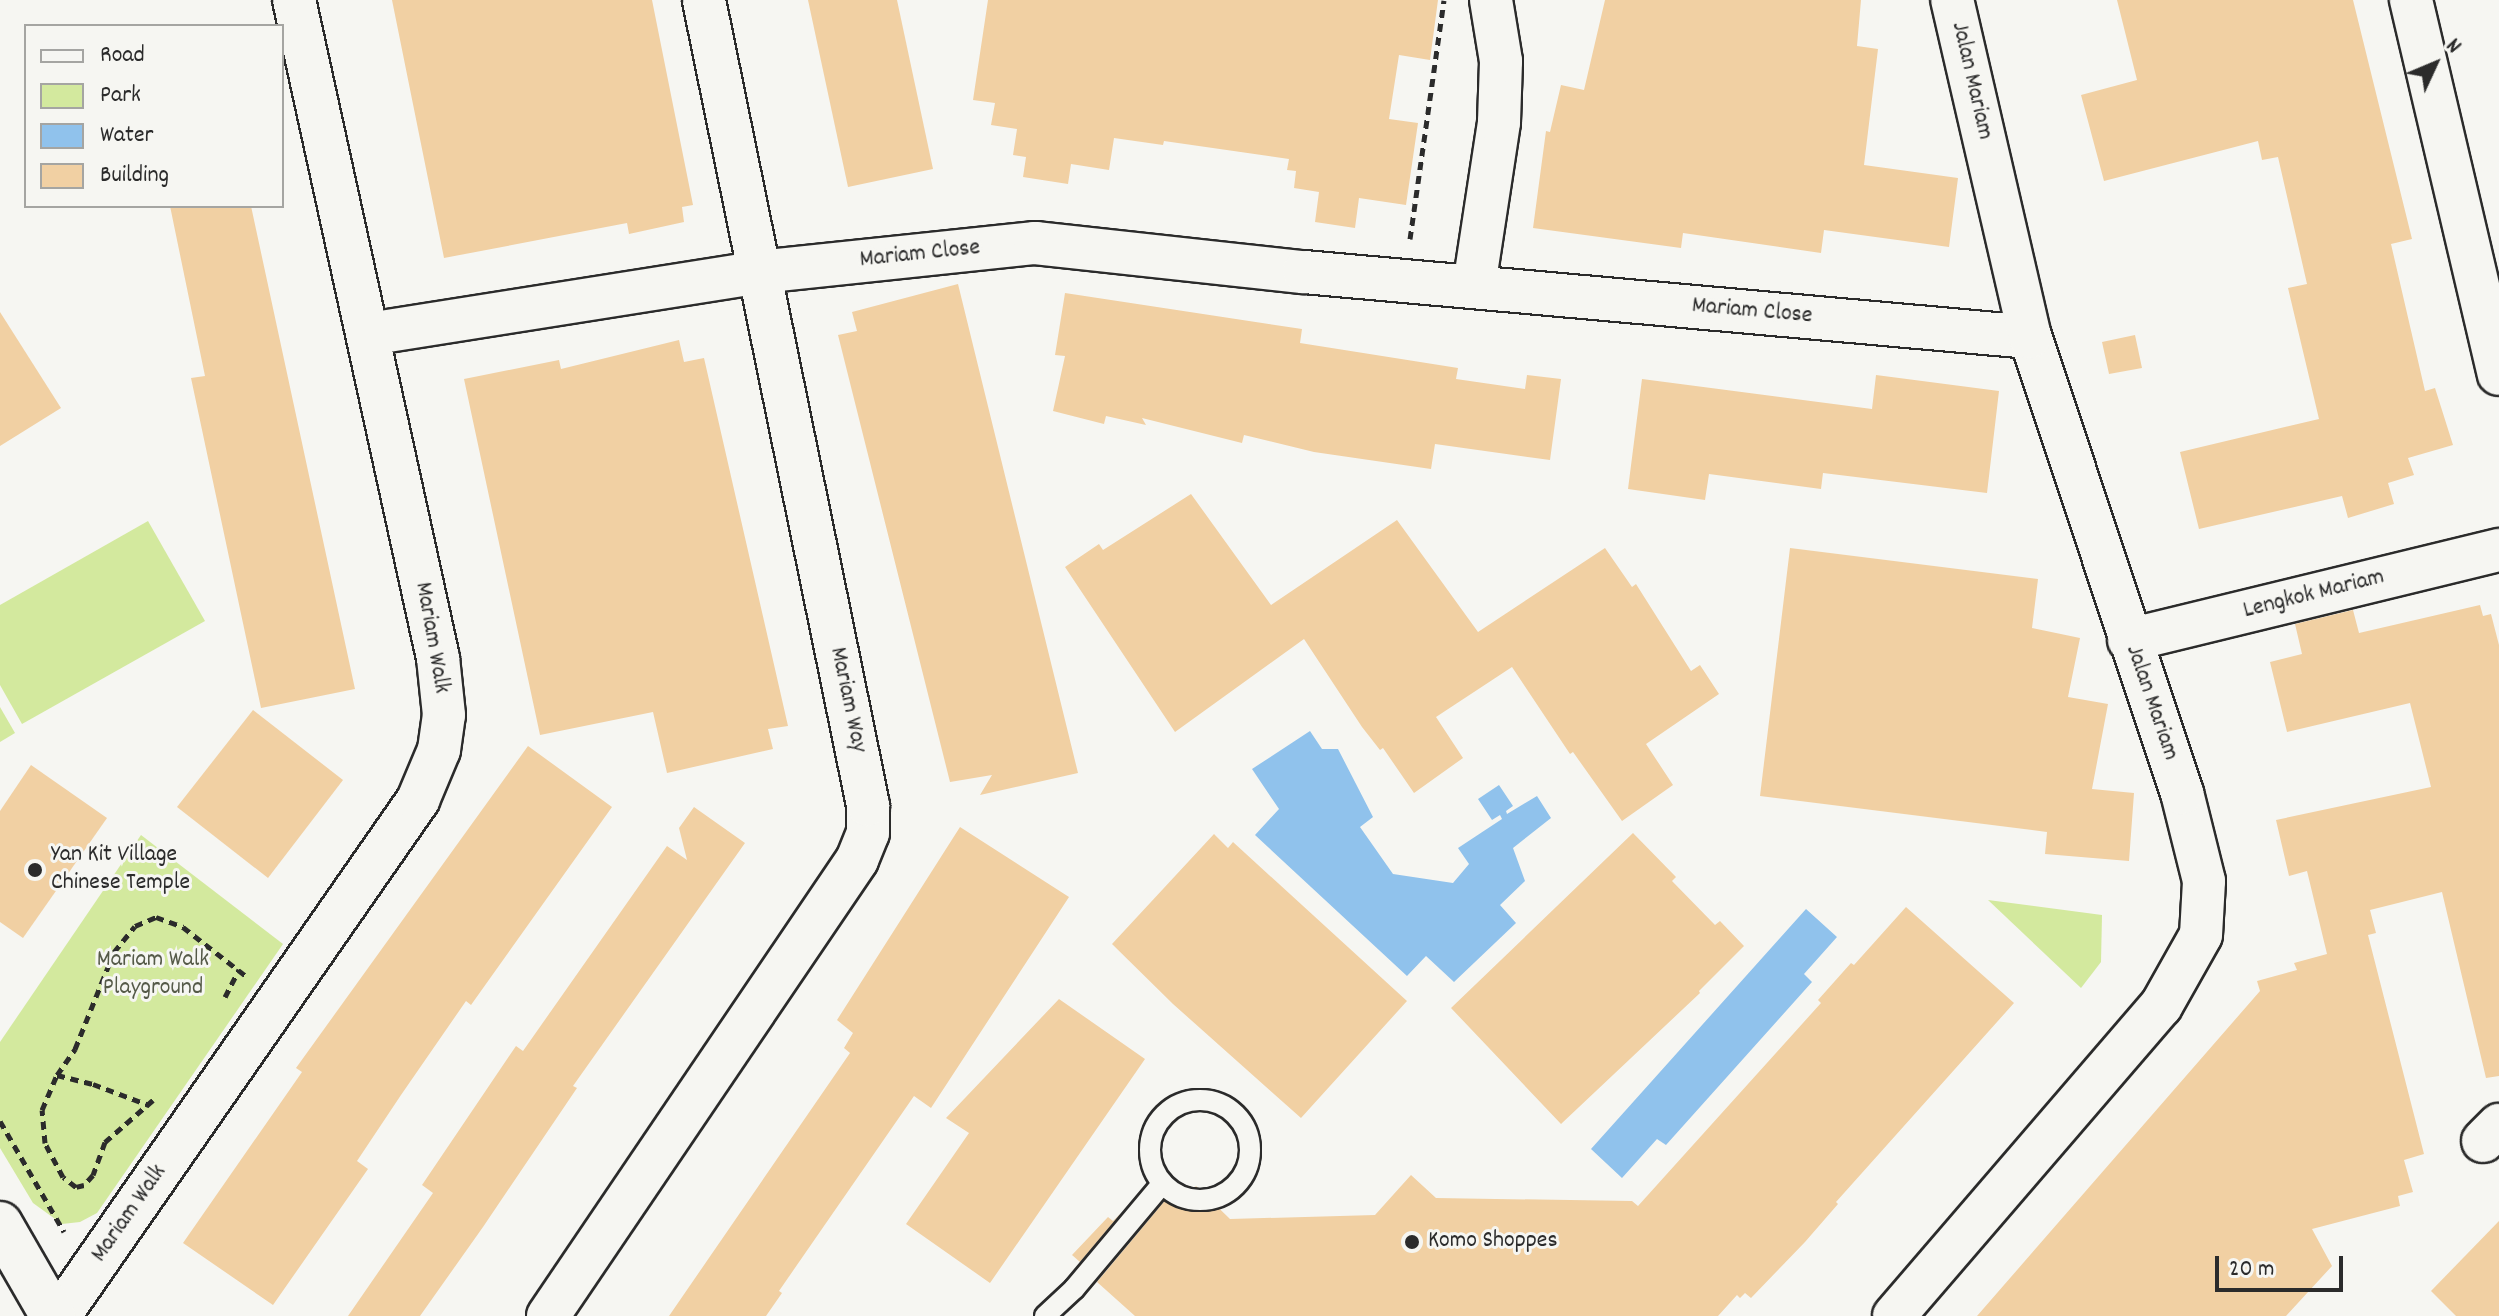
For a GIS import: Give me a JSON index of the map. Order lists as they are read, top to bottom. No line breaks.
{"streets":{"street":["Jalan Mariam","Mariam Close","Lengkok Mariam","Mariam Walk","Mariam Way"]},"crossings":[["Jalan Mariam","Mariam Close"],["Jalan Mariam","Lengkok Mariam"],["Mariam Close","Mariam Walk"],["Mariam Close","Mariam Way"]],"parks":["Mariam Walk Playground"],"places":["Yan Kit Village Chinese Temple","Komo Shoppes"],"legend":["Road","Park","Water","Building"],"scale_bar":"20 m","north":"top right"}
